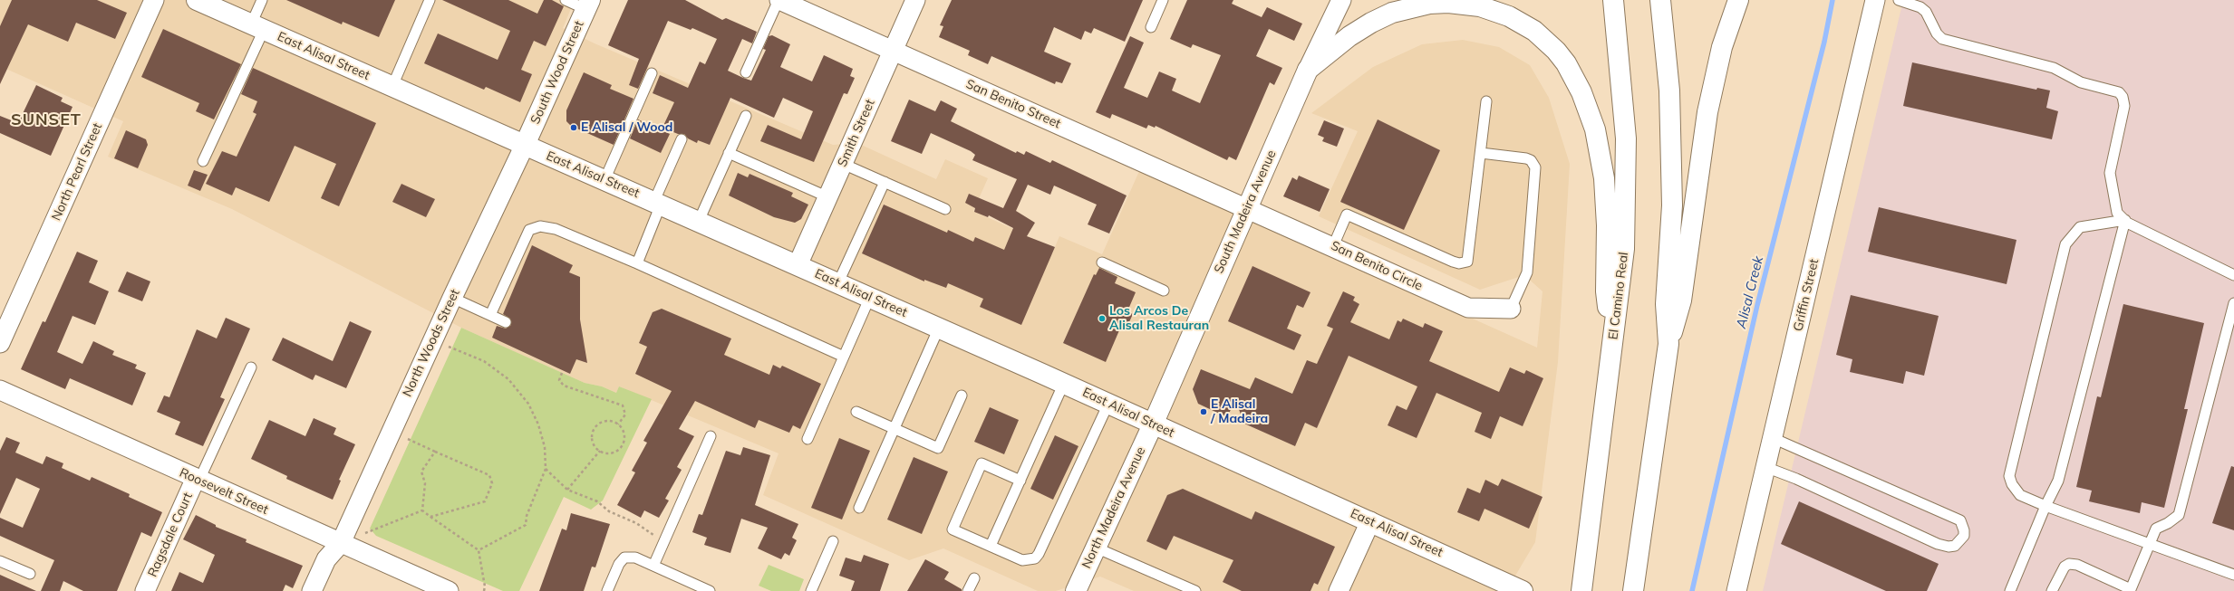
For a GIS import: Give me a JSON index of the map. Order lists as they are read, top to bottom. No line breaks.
{"streets":{"main road":["East Alisal Street","South Wood Street","South Madeira Avenue","El Camino Real","North Madeira Avenue"],"street":["San Benito Street","Smith Street","North Pearl Street","San Benito Circle","Griffin Street","North Woods Street","Roosevelt Street","Ragsdale Court"]},"crossings":[["East Alisal Street","South Wood Street"],["East Alisal Street","Smith Street"],["East Alisal Street","South Madeira Avenue"],["East Alisal Street","North Woods Street"],["East Alisal Street","North Madeira Avenue"],["South Wood Street","North Woods Street"],["San Benito Street","Smith Street"],["San Benito Street","South Madeira Avenue"],["San Benito Street","San Benito Circle"],["South Madeira Avenue","San Benito Circle"],["South Madeira Avenue","North Madeira Avenue"],["North Woods Street","Roosevelt Street"],["Roosevelt Street","Ragsdale Court"]],"districts":["SUNSET"],"water":["Alisal Creek"],"places":["E Alisal / Wood","Los Arcos De Alisal Restauran","E Alisal / Madeira"]}
